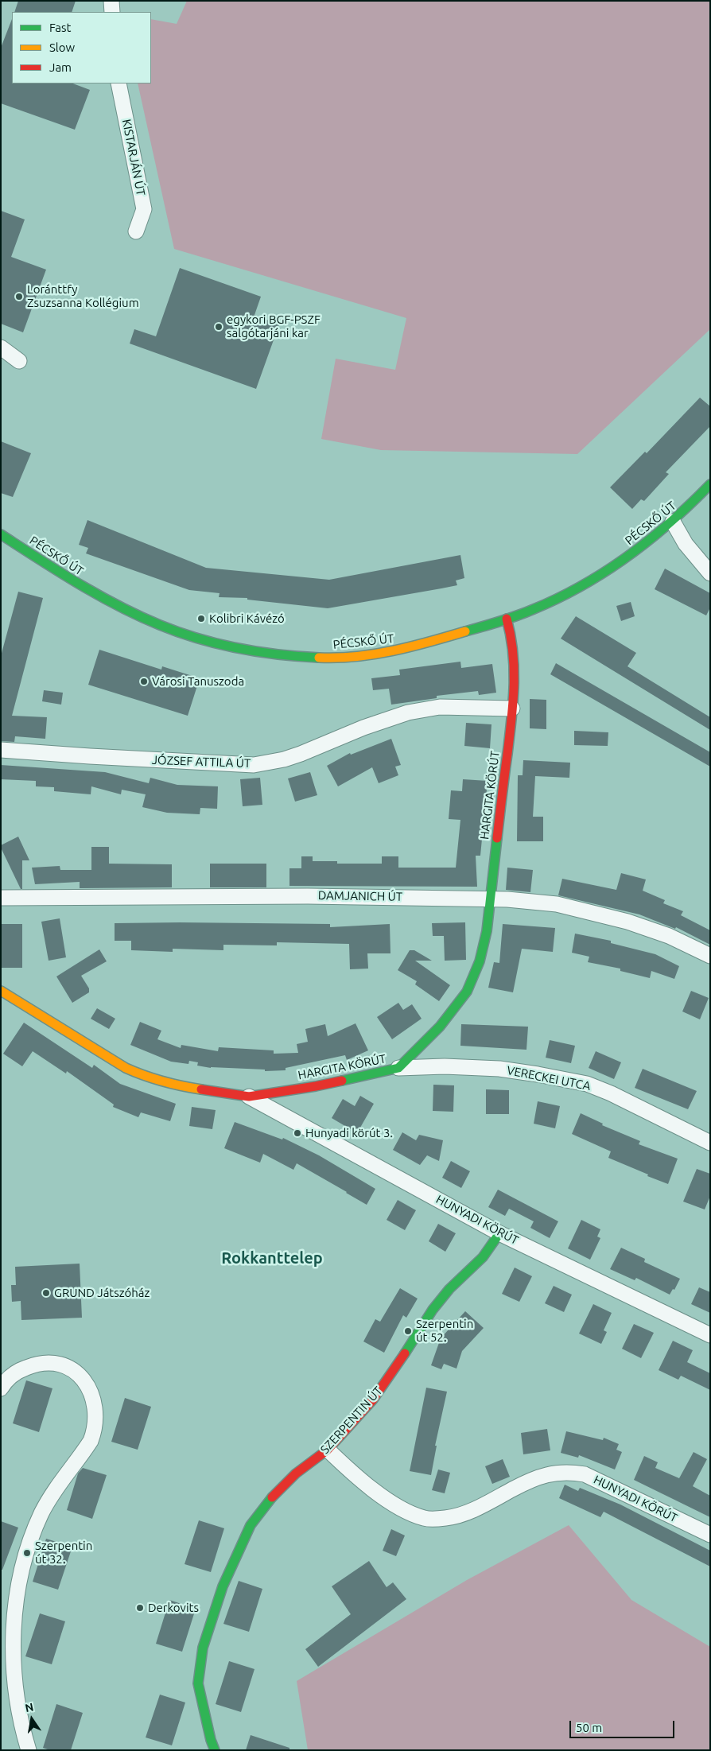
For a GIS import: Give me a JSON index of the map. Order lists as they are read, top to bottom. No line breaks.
{"streets":{"street":["KISTARJÁN ÚT","PÉCSKŐ ÚT","JÓZSEF ATTILA ÚT","HARGITA KÖRÚT","DAMJANICH ÚT","VERECKEI UTCA","HUNYADI KÖRÚT","SZERPENTIN ÚT"]},"crossings":[["PÉCSKŐ ÚT","HARGITA KÖRÚT"],["JÓZSEF ATTILA ÚT","HARGITA KÖRÚT"],["HARGITA KÖRÚT","DAMJANICH ÚT"],["HARGITA KÖRÚT","VERECKEI UTCA"],["HARGITA KÖRÚT","HUNYADI KÖRÚT"],["HUNYADI KÖRÚT","SZERPENTIN ÚT"]],"districts":["Rokkanttelep"],"places":["Loránttfy Zsuzsanna Kollégium","egykori BGF-PSZF salgótarjáni kar","Kolibri Kávézó","Városi Tanuszoda","Hunyadi körút 3.","GRUND Játszóház","Szerpentin út 52.","Szerpentin út 32.","Derkovits"],"legend":["Fast","Slow","Jam"],"scale_bar":"50 m","north":"top"}
